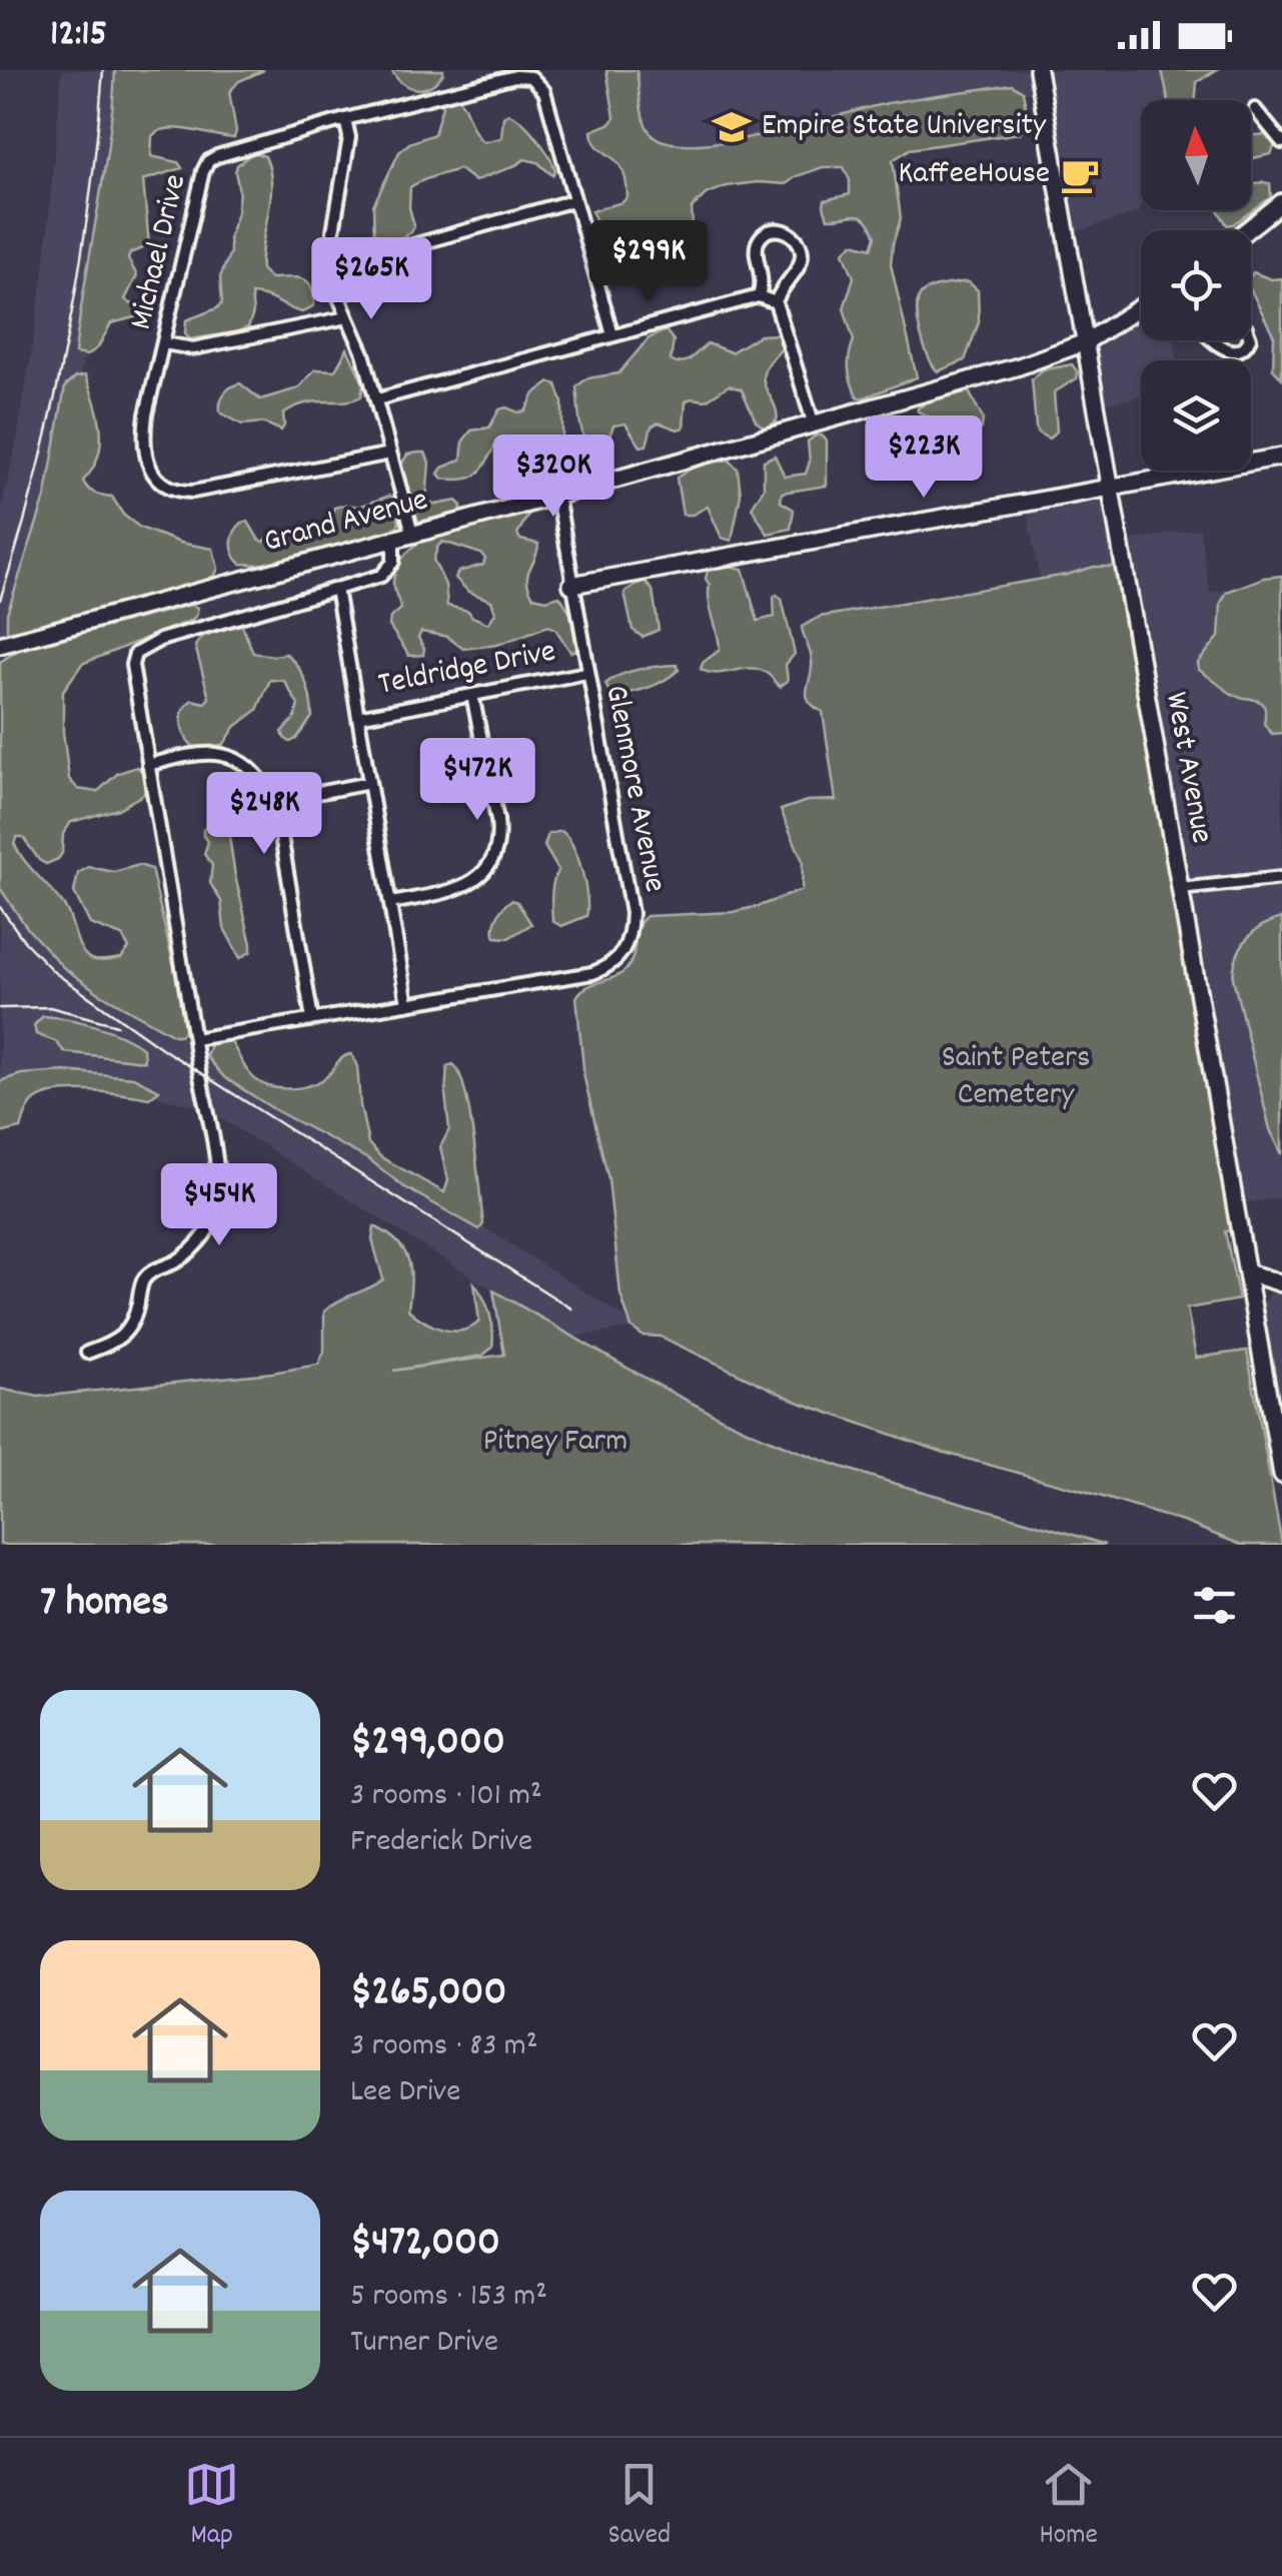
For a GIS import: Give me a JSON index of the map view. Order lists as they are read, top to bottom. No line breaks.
{"streets":{"street":["Michael Drive","Grand Avenue","Teldridge Drive","West Avenue","Glenmore Avenue"]},"crossings":[["Grand Avenue","West Avenue"],["Grand Avenue","Glenmore Avenue"],["Teldridge Drive","Glenmore Avenue"]],"parks":["Saint Peters Cemetery","Pitney Farm"],"places":{"school or university":["Empire State University"],"cafe":["KaffeeHouse"]},"north":"top","page":{"status":"12:15","price":["$299K","$265K","$223K","$320K","$472K","$248K","$454K"],"heading":"7 homes","list":[{"name":"$299,000","note":"3 rooms · 101 m² · Frederick Drive"},{"name":"$265,000","note":"3 rooms · 83 m² · Lee Drive"},{"name":"$472,000","note":"5 rooms · 153 m² · Turner Drive"}],"tabs":["Map","Saved","Home"]}}
